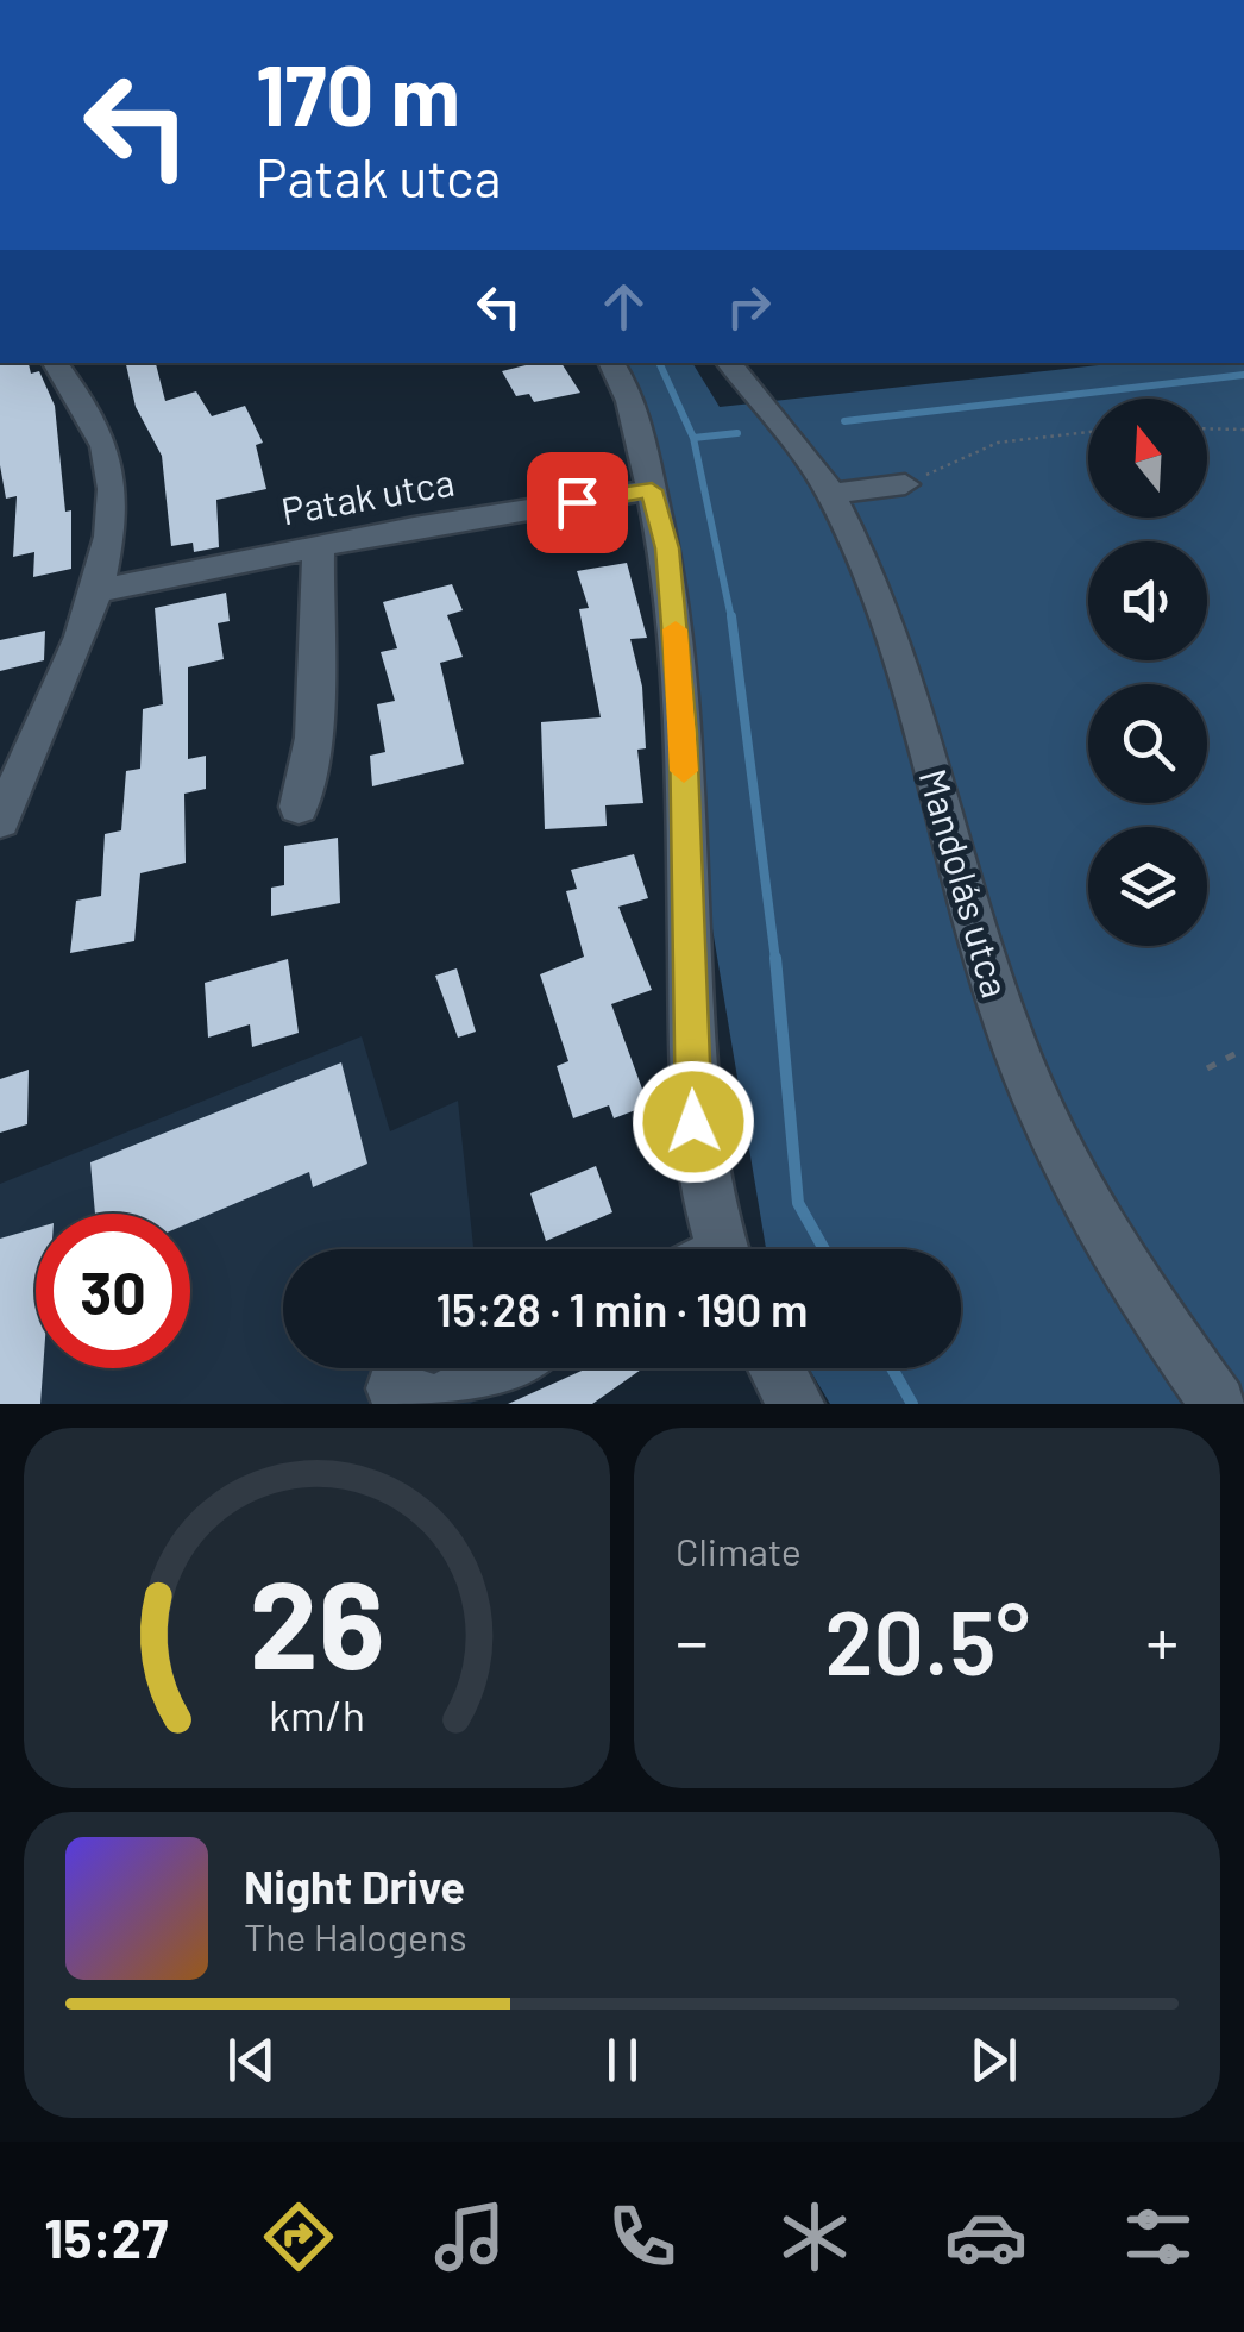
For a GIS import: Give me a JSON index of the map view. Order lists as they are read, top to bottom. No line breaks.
{"streets":{"street":["Patak utca","Mandolás utca"]},"north":"top","page":{"turn":["170 m","Patak utca"],"limit":"30","trip":"15:28 · 1 min · 190 m","tile":"Climate","heat":["−","20.5°","+"],"song":["Night Drive","The Halogens"],"tabs":"15:27","gauge":["26","km/h"]}}
